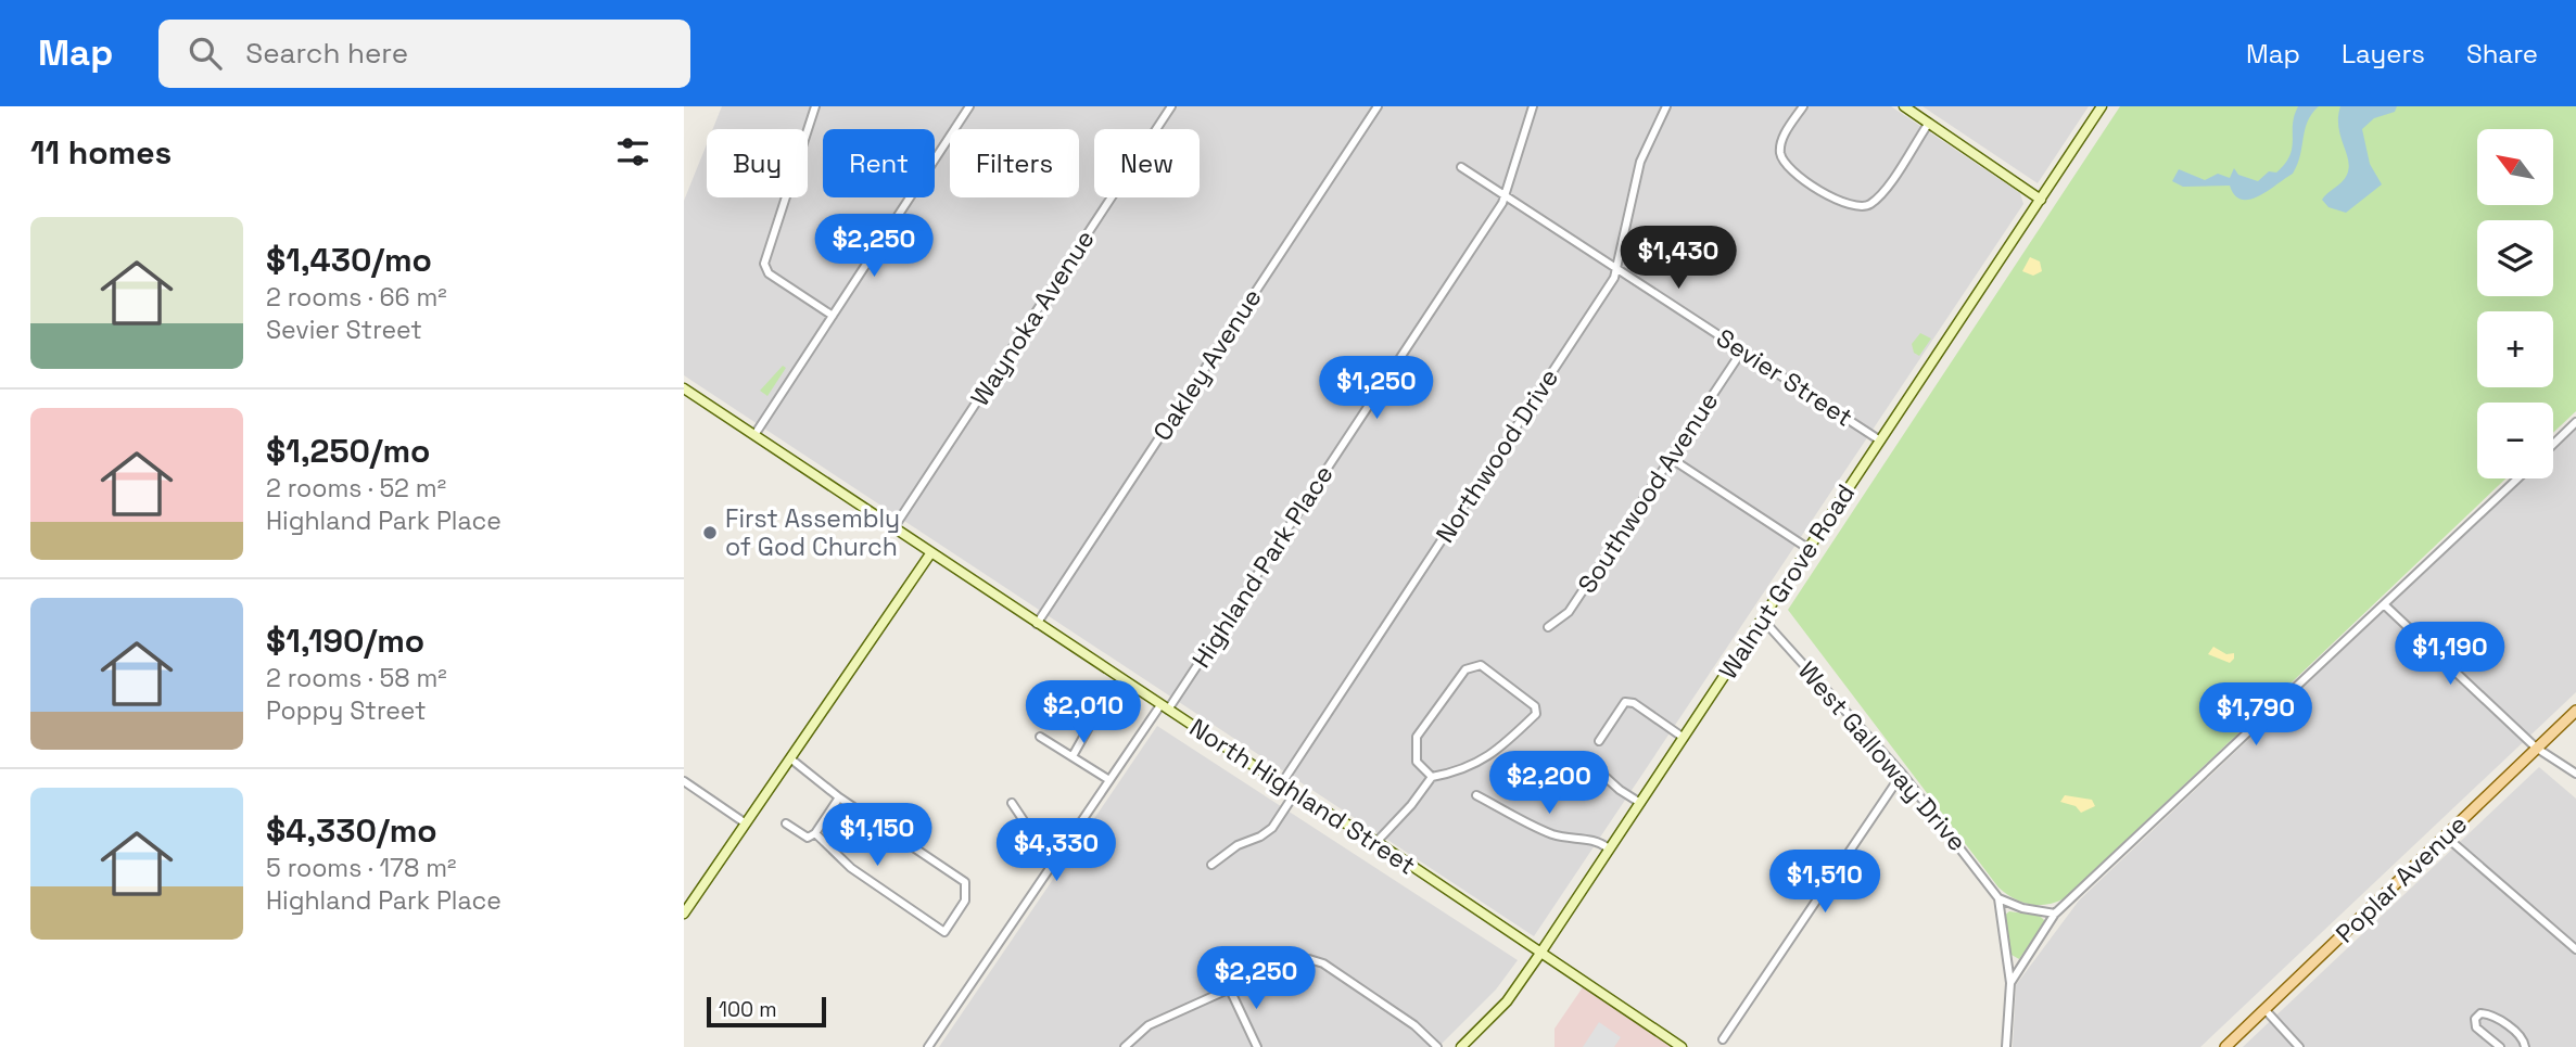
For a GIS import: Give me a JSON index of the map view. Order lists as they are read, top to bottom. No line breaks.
{"streets":{"main road":["Walnut Grove Road","North Highland Street","Poplar Avenue"],"street":["Waynoka Avenue","Oakley Avenue","Sevier Street","Northwood Drive","Southwood Avenue","Highland Park Place","West Galloway Drive"]},"crossings":[["Waynoka Avenue","North Highland Street"],["Oakley Avenue","North Highland Street"],["Sevier Street","Northwood Drive"],["Sevier Street","Southwood Avenue"],["Sevier Street","Highland Park Place"],["Sevier Street","Walnut Grove Road"],["Northwood Drive","North Highland Street"],["Highland Park Place","North Highland Street"],["Walnut Grove Road","West Galloway Drive"],["Walnut Grove Road","North Highland Street"]],"places":["First Assembly of God Church"],"scale_bar":"100 m","north":"top left","page":{"header":"Map","search":"Search here","nav":["Map","Layers","Share"],"heading":"11 homes","map_buttons":["+","−"],"chip":["Buy","Rent","Filters","New"],"list":[{"name":"$1,430/mo","note":"2 rooms · 66 m² · Sevier Street"},{"name":"$1,250/mo","note":"2 rooms · 52 m² · Highland Park Place"},{"name":"$1,190/mo","note":"2 rooms · 58 m² · Poppy Street"},{"name":"$4,330/mo","note":"5 rooms · 178 m² · Highland Park Place"}],"price":["$2,250","$1,430","$1,250","$1,190","$2,010","$1,790","$2,200","$1,150","$4,330","$1,510","$2,250"],"scale":"100 m"}}
